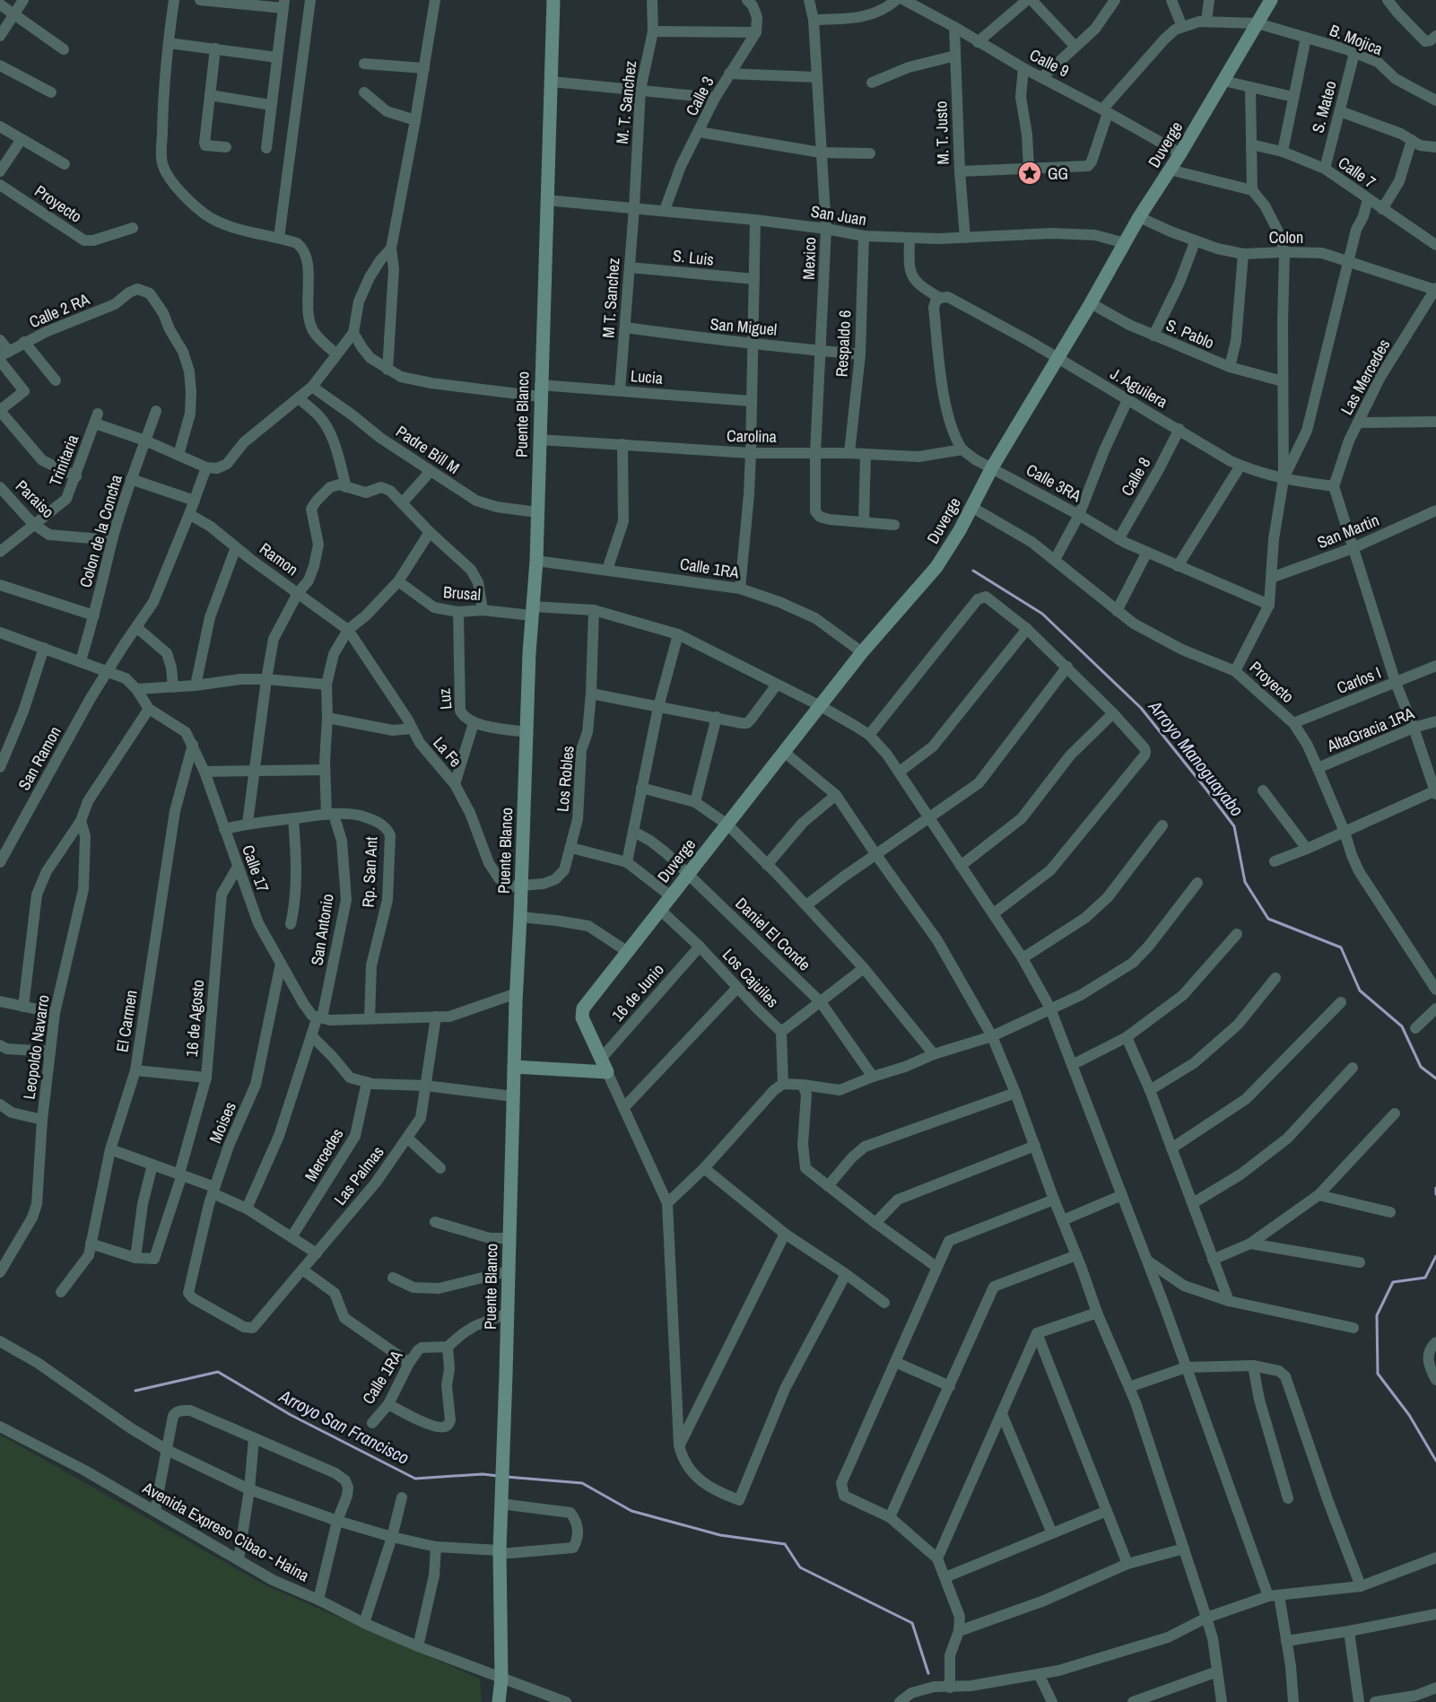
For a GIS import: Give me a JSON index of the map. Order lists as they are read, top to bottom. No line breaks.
{"streets":{"street":["B. Mojica","Calle 9","Calle 3","M. T. Sanchez","S. Mateo","M. T. Justo","Duverge","Calle 7","Proyecto","San Juan","Colon","S. Luis","Mexico","M T. Sanchez","Calle 2 RA","San Miguel","S. Pablo","Respaldo 6","Lucia","Las Mercedes","J. Aguilera","Puente Blanco","Carolina","Padre Bill M","Trinitaria","Calle 8","Calle 3RA","Paraiso","Colon de la Concha","San Martin","Ramon","Calle 1RA","Brusal","Carlos I","Luz","AltaGracia 1RA","La Fe","San Ramon","Los Robles","Calle 17","Rp. San Ant","San Antonio","Daniel El Conde","Los Cajuiles","16 de Junio","16 de Agosto","El Carmen","Leopoldo Navarro","Moises","Mercedes","Las Palmas","Avenida Expreso Cibao - Haina"]},"crossings":[["B. Mojica","S. Mateo"],["B. Mojica","Duverge"],["Calle 9","M. T. Justo"],["Calle 9","Duverge"],["Calle 3","San Juan"],["M. T. Sanchez","San Juan"],["M. T. Sanchez","M T. Sanchez"],["S. Mateo","Calle 7"],["M. T. Justo","San Juan"],["Duverge","Proyecto"],["Duverge","San Juan"],["Duverge","Colon"],["Duverge","S. Pablo"],["Duverge","J. Aguilera"],["Duverge","Calle 3RA"],["Duverge","Calle 1RA"],["Duverge","Brusal"],["Duverge","Daniel El Conde"],["Duverge","Los Cajuiles"],["Duverge","16 de Junio"],["Proyecto","Carlos I"],["Proyecto","AltaGracia 1RA"],["San Juan","Mexico"],["San Juan","M T. Sanchez"],["San Juan","Respaldo 6"],["San Juan","J. Aguilera"],["San Juan","Puente Blanco"],["Colon","Las Mercedes"],["S. Luis","M T. Sanchez"],["Mexico","San Miguel"],["Mexico","Carolina"],["M T. Sanchez","San Miguel"],["M T. Sanchez","Lucia"],["San Miguel","Respaldo 6"],["Respaldo 6","Carolina"],["Lucia","Puente Blanco"],["Las Mercedes","J. Aguilera"],["J. Aguilera","Calle 8"],["Puente Blanco","Carolina"],["Puente Blanco","Padre Bill M"],["Puente Blanco","Calle 1RA"],["Puente Blanco","Brusal"],["Puente Blanco","Luz"],["Puente Blanco","La Fe"],["Puente Blanco","Los Robles"],["Puente Blanco","Avenida Expreso Cibao - Haina"],["Carolina","Calle 3RA"],["Trinitaria","Paraiso"],["Trinitaria","Colon de la Concha"],["Calle 8","Calle 3RA"],["Paraiso","Colon de la Concha"],["Colon de la Concha","Calle 17"],["Ramon","La Fe"],["Ramon","San Ramon"],["Ramon","San Antonio"],["Brusal","Luz"],["Brusal","Los Robles"],["Brusal","San Antonio"],["La Fe","Los Robles"],["La Fe","San Antonio"],["San Ramon","Calle 17"],["Calle 17","Rp. San Ant"],["Calle 17","San Antonio"],["Calle 17","16 de Agosto"],["Calle 17","El Carmen"],["Calle 17","Moises"],["Rp. San Ant","San Antonio"],["Los Cajuiles","16 de Junio"],["Moises","Las Palmas"]],"water":["Arroyo Manoguayabo","Arroyo San Francisco"],"places":{"place":["GG"]}}
